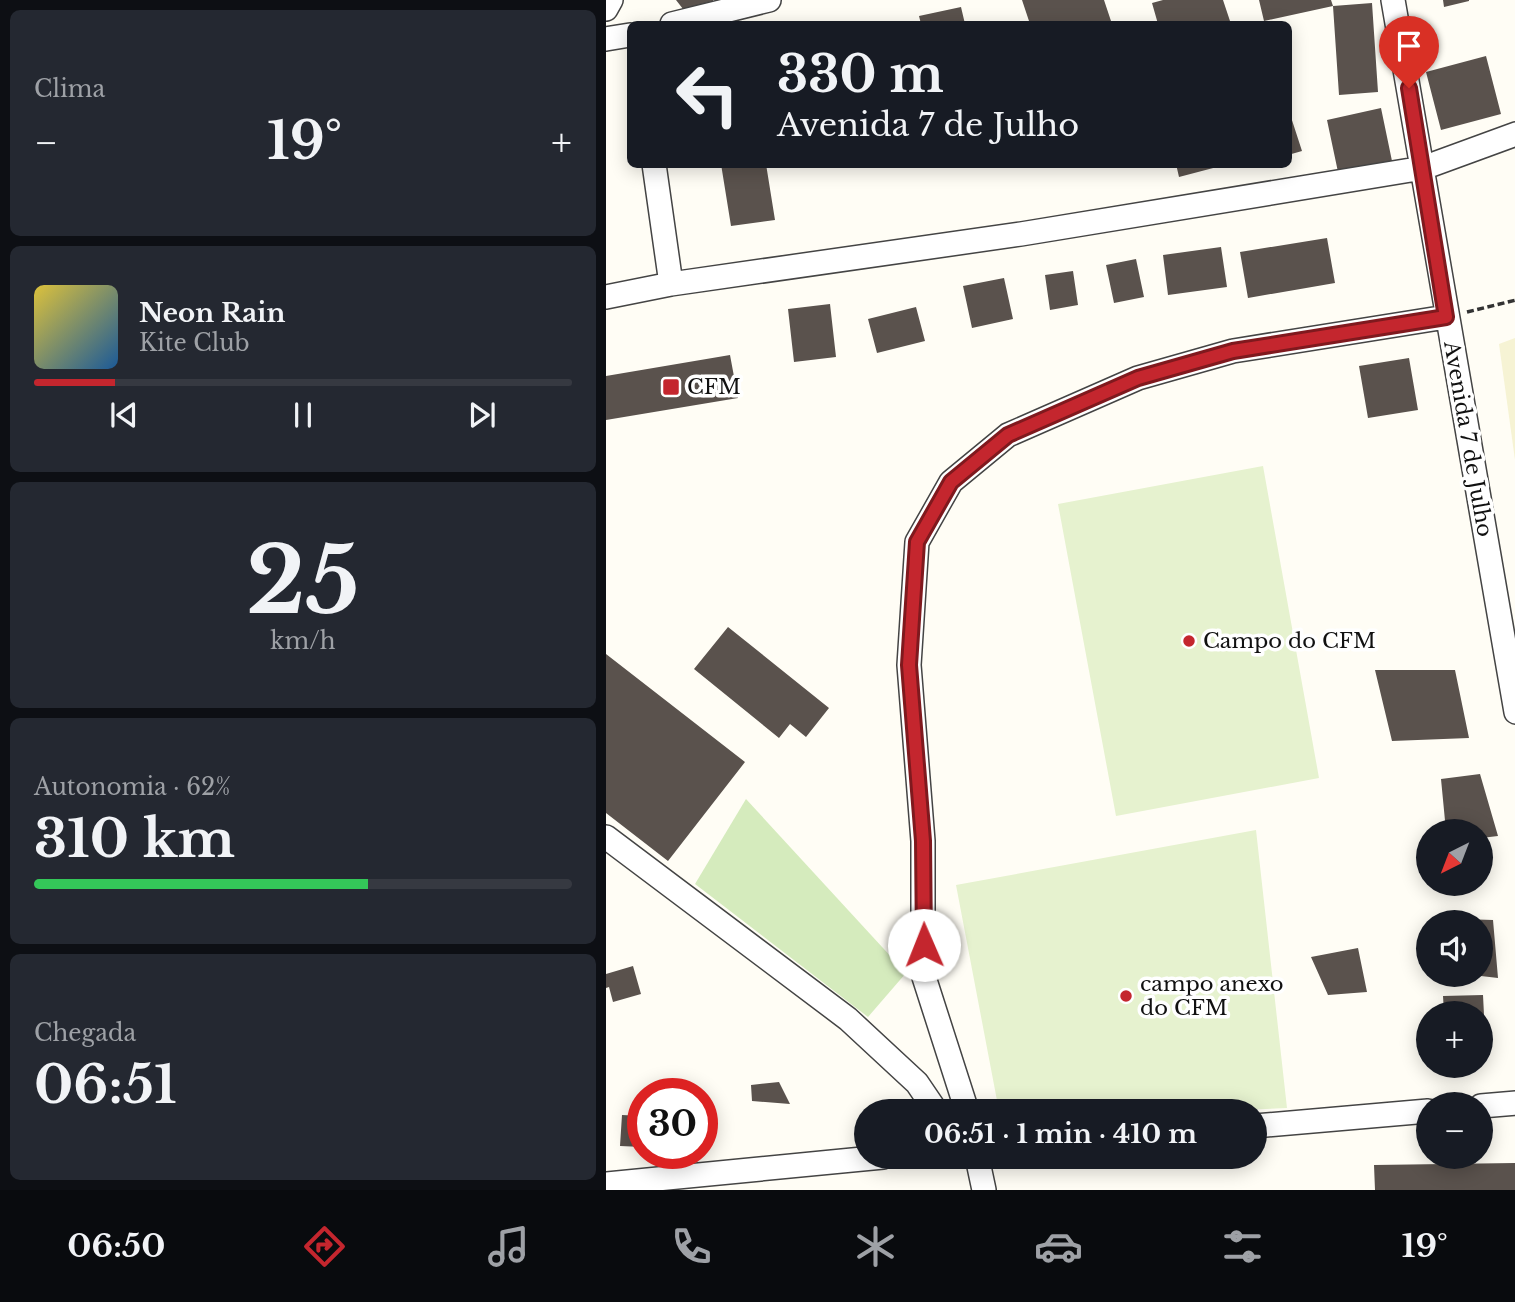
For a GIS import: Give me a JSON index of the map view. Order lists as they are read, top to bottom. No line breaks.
{"streets":{"street":["Avenida 7 de Julho"]},"places":{"transit":["CFM"],"other":["Campo do CFM","campo anexo do CFM"]},"north":"bottom left","page":{"tile":["Clima",["25","km/h"],["Autonomia · 62%","310 km"],["Chegada","06:51"]],"turn":["330 m","Avenida 7 de Julho"],"heat":["−","19°","+"],"song":["Neon Rain","Kite Club"],"map_buttons":["+","−"],"limit":"30","trip":"06:51 · 1 min · 410 m","tabs":["06:50","19°"]}}
